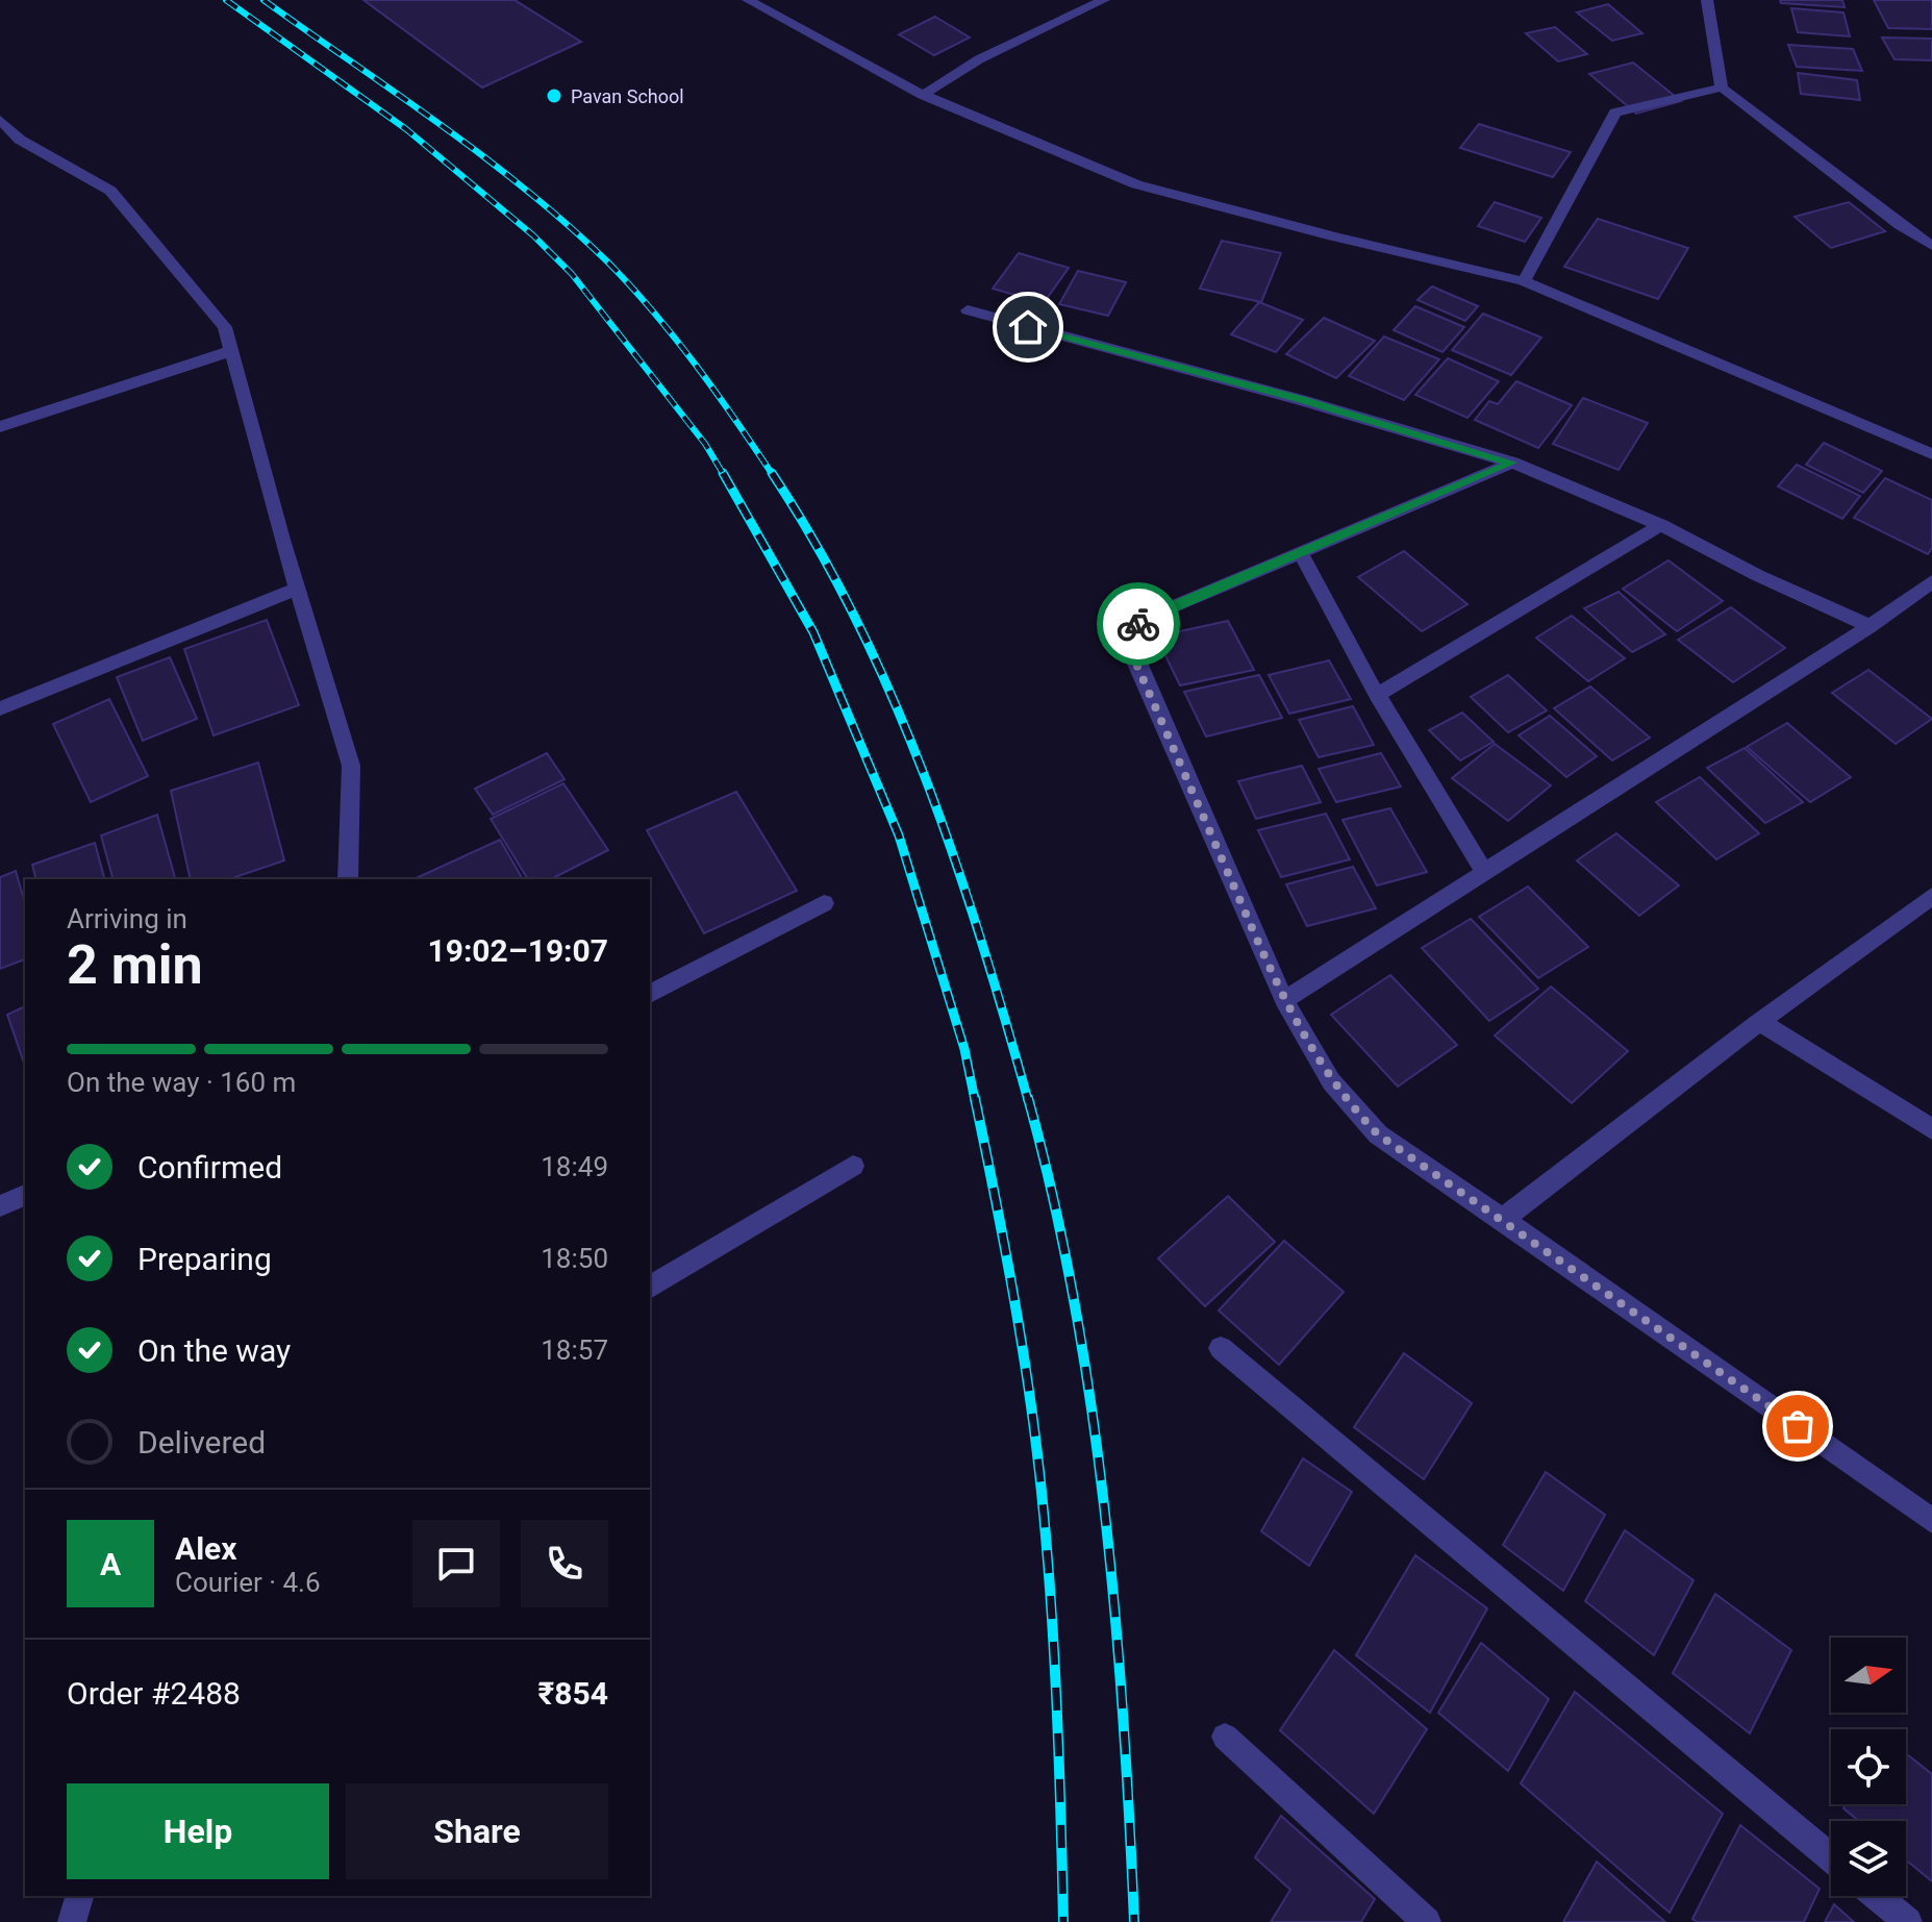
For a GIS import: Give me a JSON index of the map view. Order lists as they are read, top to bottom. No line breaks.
{"places":["Pavan School"],"north":"right","page":{"heading":["2 min","Arriving in","19:02–19:07"],"panel":["Alex","Courier · 4.6","Order #2488","₹854"],"bar":"On the way · 160 m","list":[["Confirmed","18:49"],["Preparing","18:50"],["On the way","18:57"],"Delivered"],"round":"A","buttons":["Help","Share"]}}
